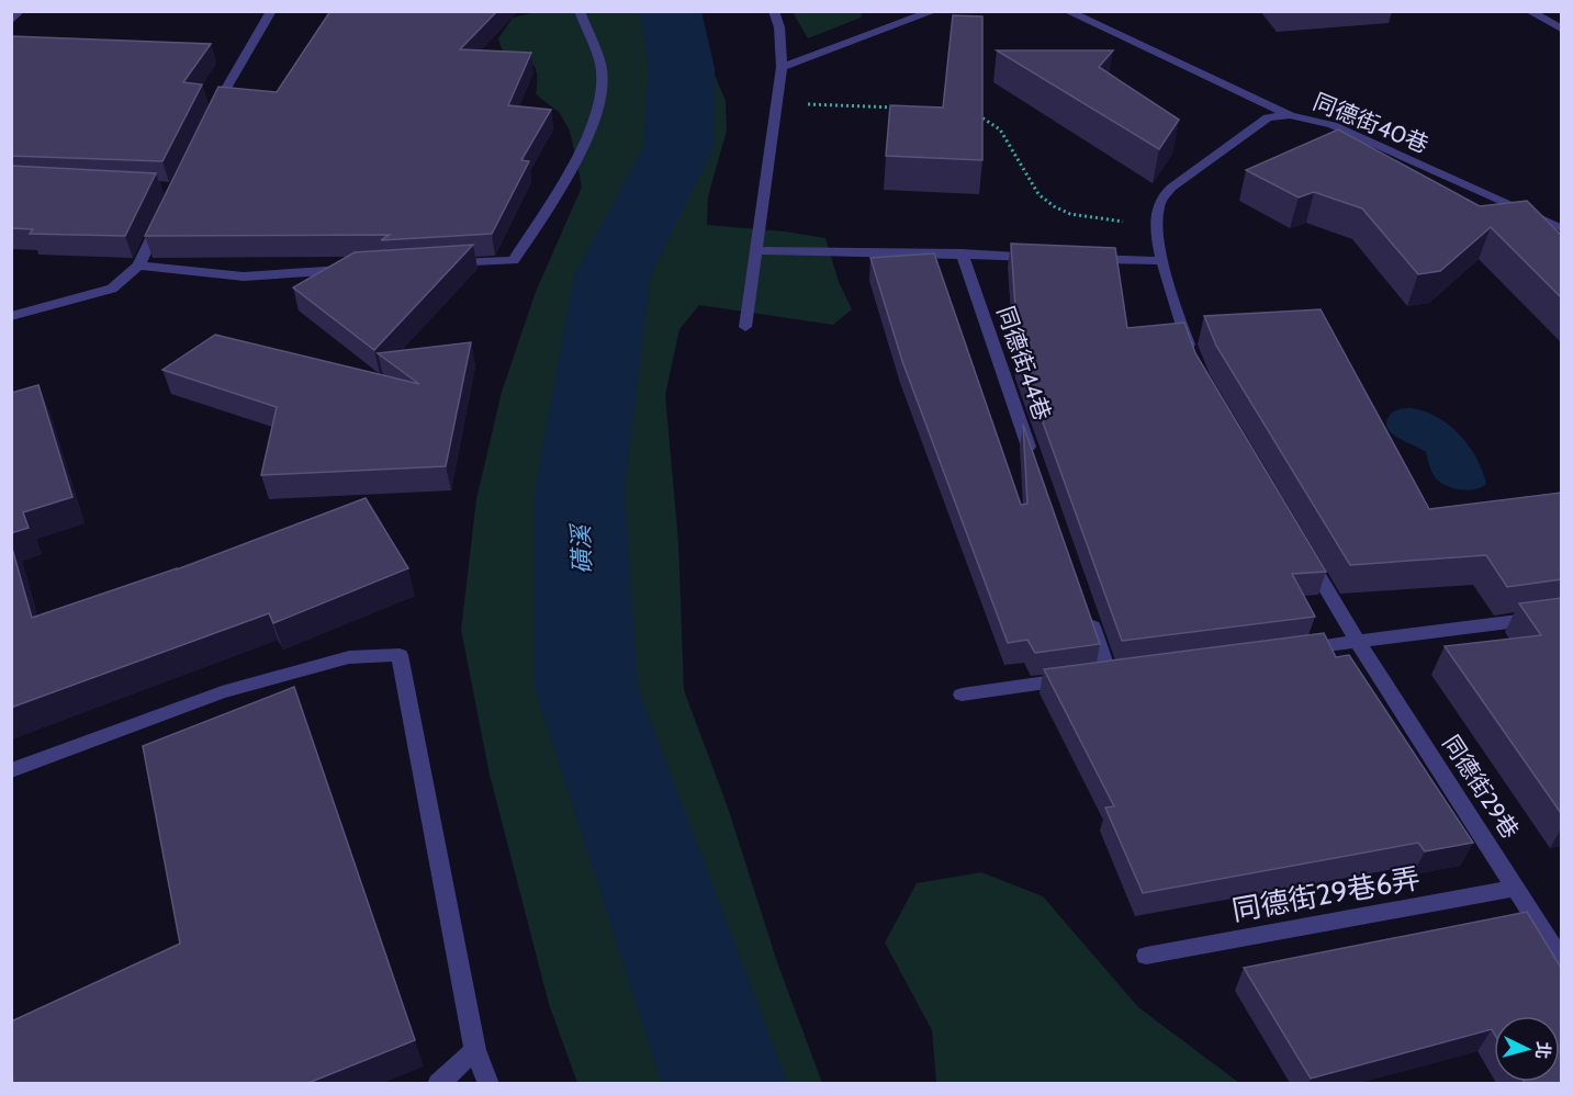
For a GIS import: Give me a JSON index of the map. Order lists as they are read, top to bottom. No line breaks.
{"streets":{"street":["同德街40巷","同德街44巷","同德街29巷","同德街29巷6弄"]},"crossings":[["同德街29巷","同德街29巷6弄"]],"water":["磺溪"],"north":"right"}
